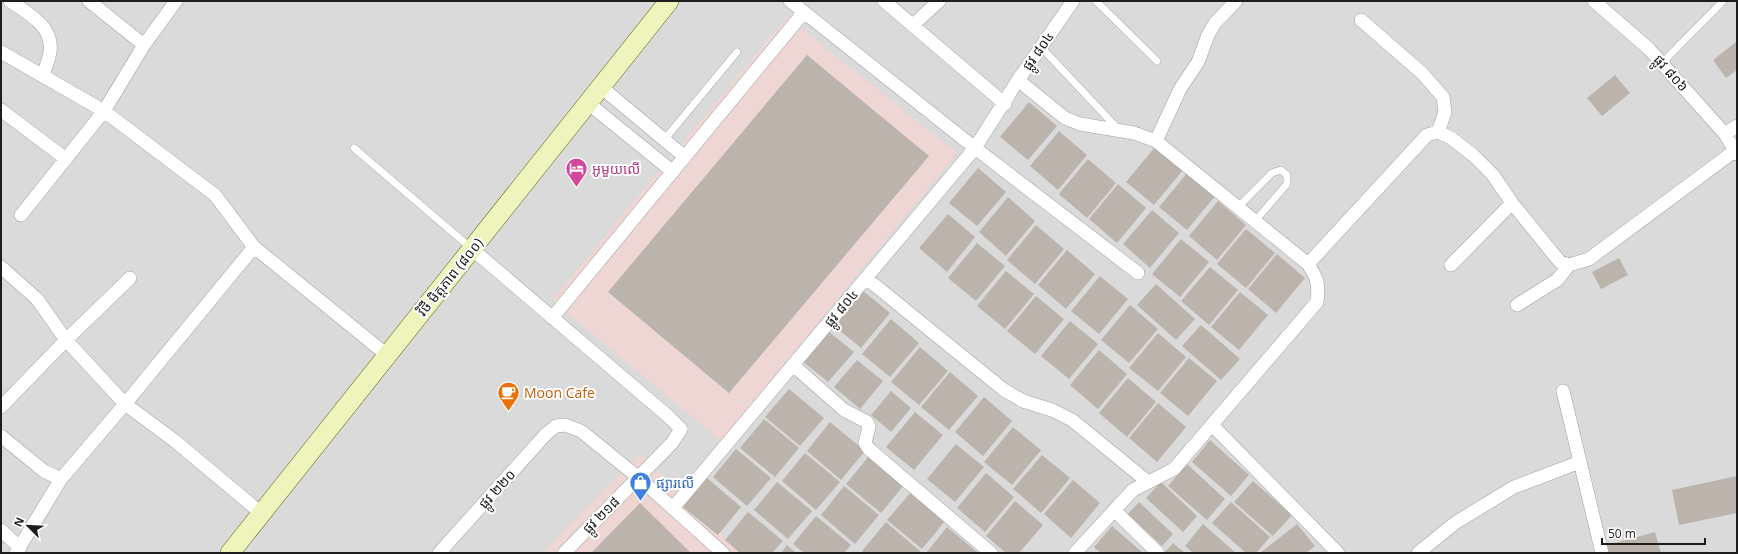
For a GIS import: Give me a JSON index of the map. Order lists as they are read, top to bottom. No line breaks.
{"streets":{"main road":["វិថី មិត្តភាព (៨០០)"],"street":["ផ្លូវ ៨០៤","ផ្លូវ ៨០៦","ផ្លូវ ២២០","ផ្លូវ ២១៨"]},"crossings":[["ផ្លូវ ២២០","ផ្លូវ ២១៨"]],"places":{"hotel":["អូមួយលេី"],"cafe":["Moon Cafe"],"shop":["ផ្សារលើ"]},"scale_bar":"50 m","north":"top left"}
